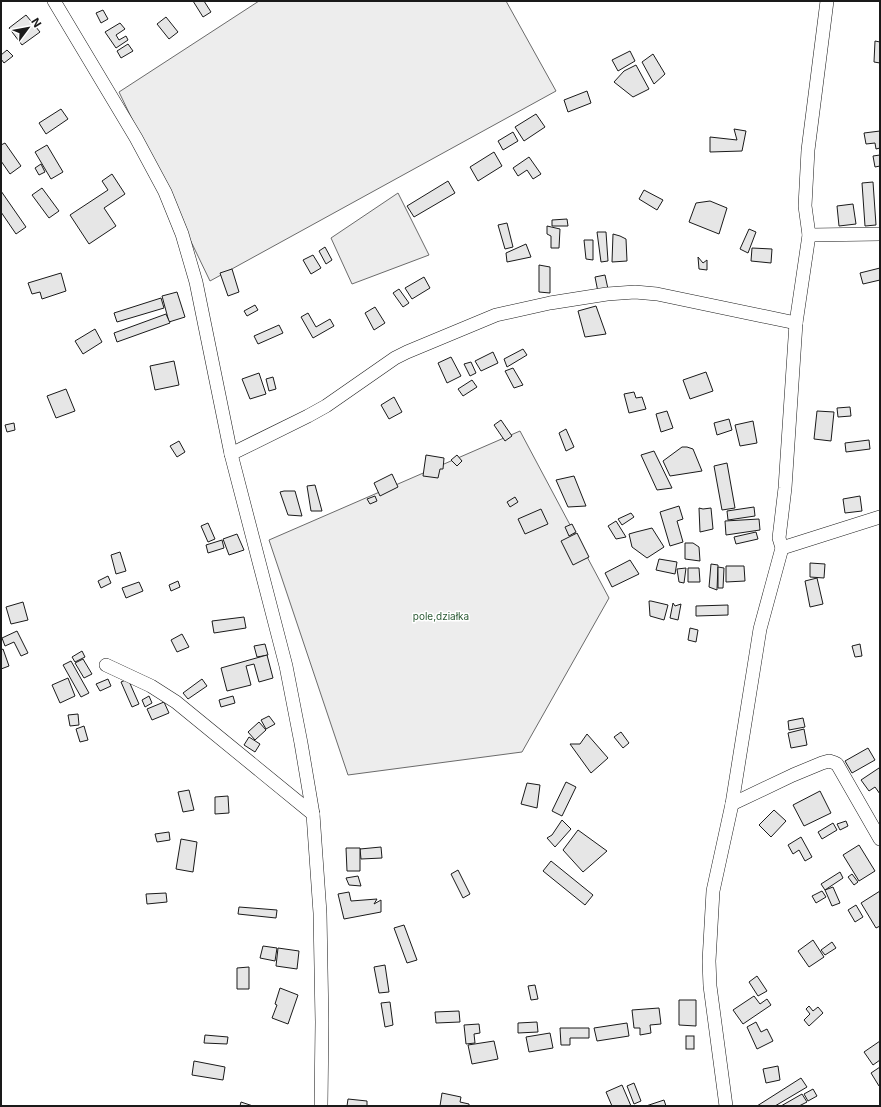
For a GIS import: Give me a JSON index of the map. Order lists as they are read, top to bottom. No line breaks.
{"parks":["pole,działka"],"north":"top right"}
